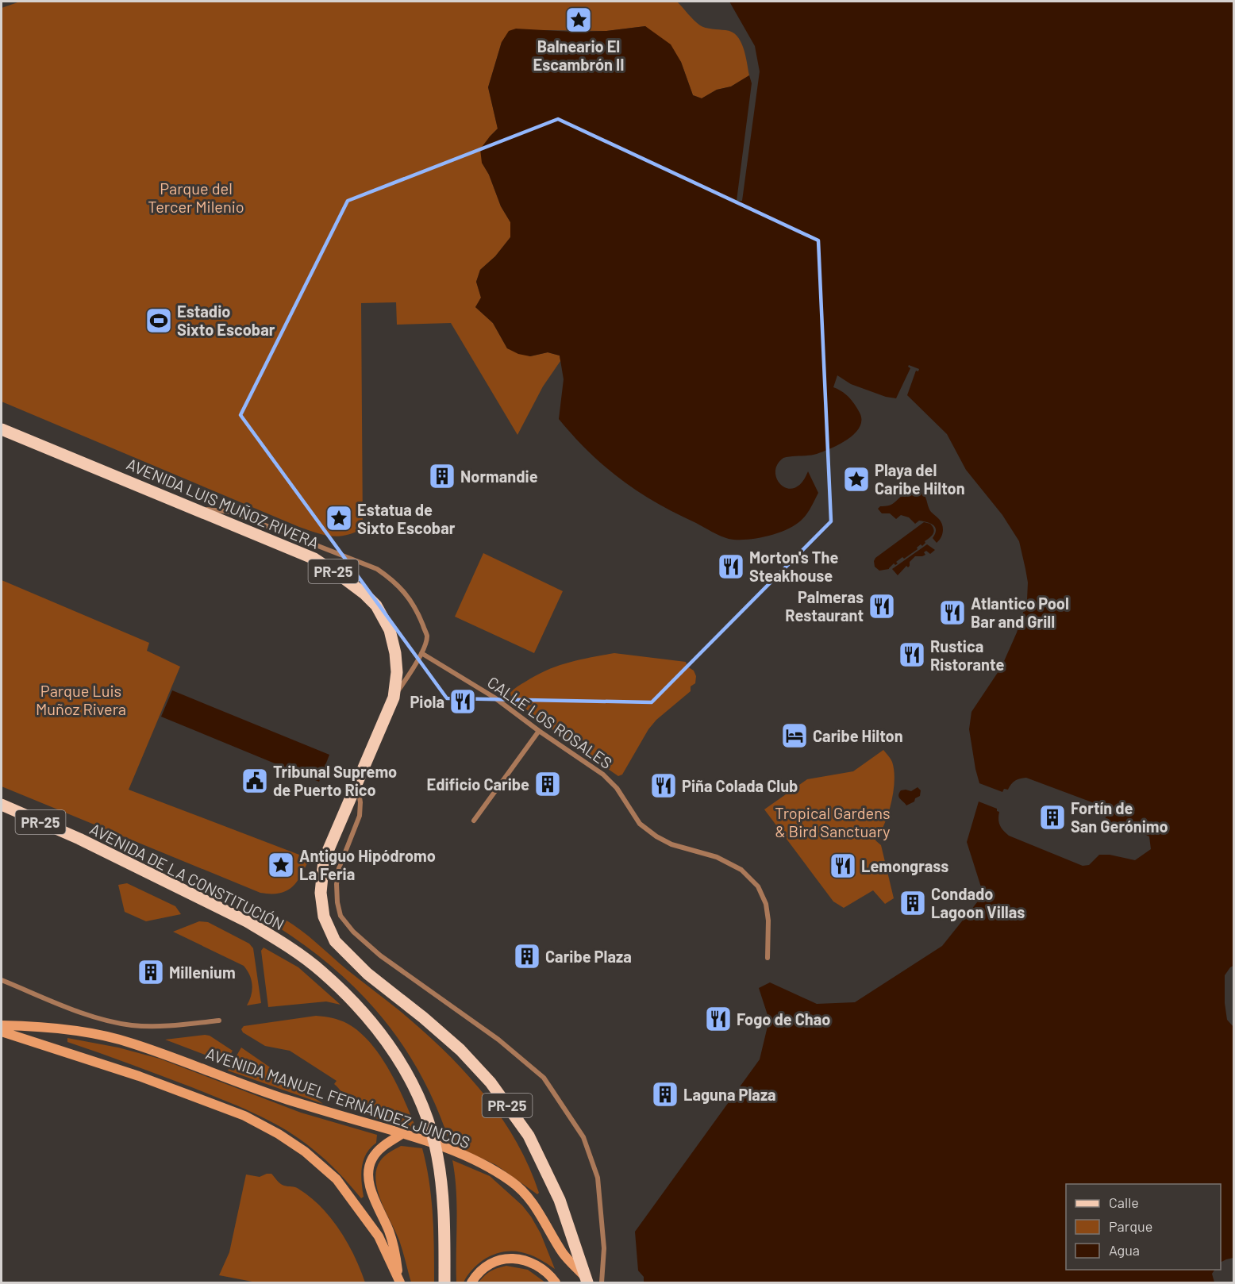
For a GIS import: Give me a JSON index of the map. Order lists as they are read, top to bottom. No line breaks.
{"streets":{"main road":["AVENIDA LUIS MUÑOZ RIVERA","PR-25","AVENIDA DE LA CONSTITUCIÓN","AVENIDA MANUEL FERNÁNDEZ JUNCOS"],"street":["CALLE LOS ROSALES"]},"crossings":[["AVENIDA LUIS MUÑOZ RIVERA","AVENIDA MANUEL FERNÁNDEZ JUNCOS"]],"parks":["Parque del Tercer Milenio","Parque Luis Muñoz Rivera","Tropical Gardens & Bird Sanctuary"],"places":{"place":["Balneario El Escambrón II","Playa del Caribe Hilton","Estatua de Sixto Escobar","Antiguo Hipódromo La Feria"],"sports":["Estadio Sixto Escobar"],"building":["Normandie","Edificio Caribe","Fortín de San Gerónimo","Condado Lagoon Villas","Caribe Plaza","Millenium","Laguna Plaza"],"restaurant":["Morton's The Steakhouse","Palmeras Restaurant","Atlantico Pool Bar and Grill","Rustica Ristorante","Piola","Piña Colada Club","Lemongrass","Fogo de Chao"],"hotel":["Caribe Hilton"],"public building":["Tribunal Supremo de Puerto Rico"]},"legend":["Calle","Parque","Agua"]}
